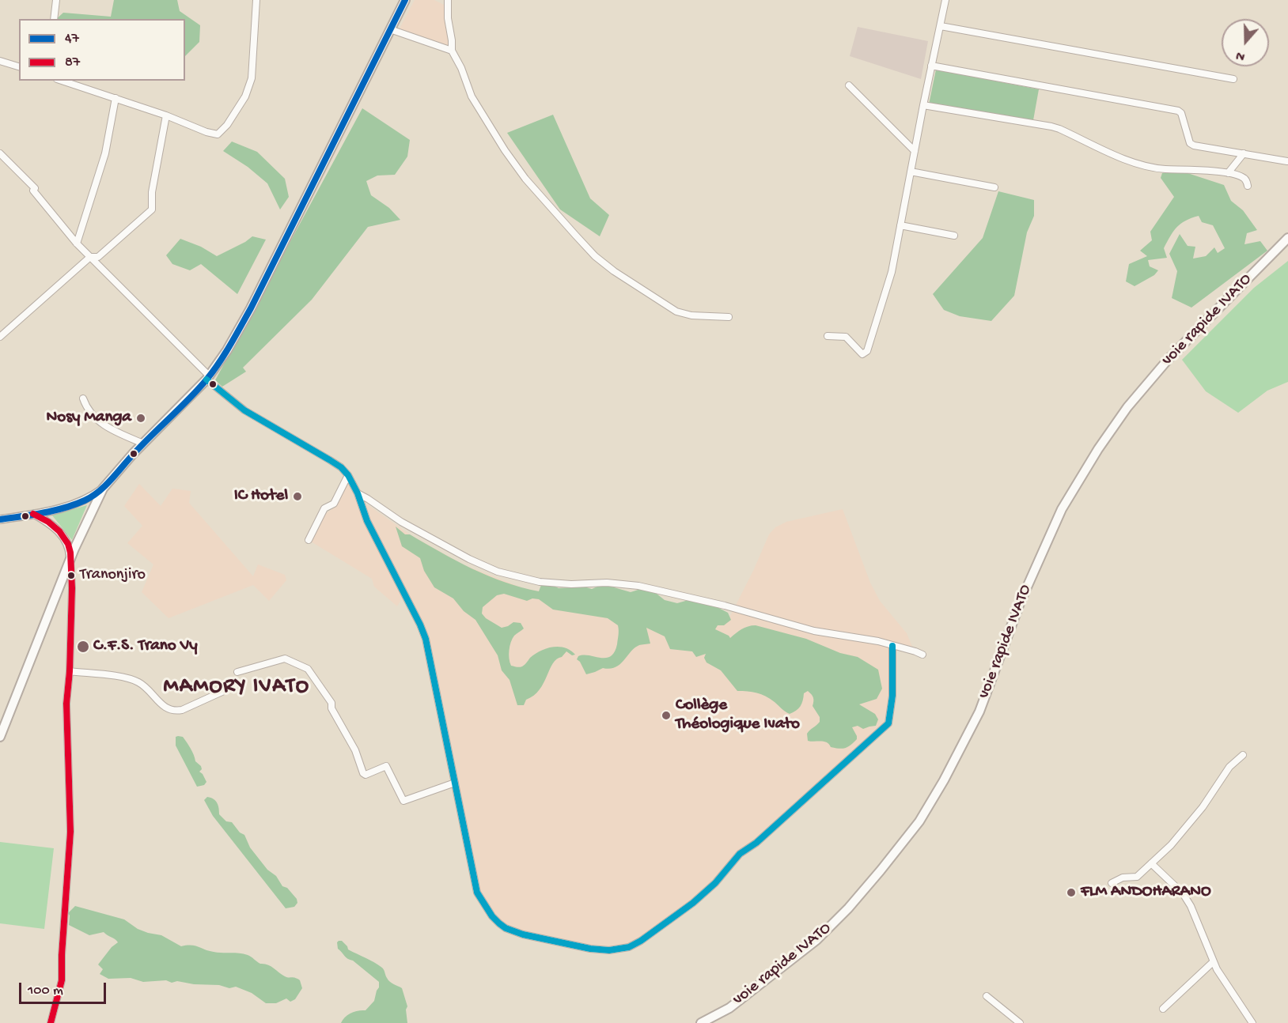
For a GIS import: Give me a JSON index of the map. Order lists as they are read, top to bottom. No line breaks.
{"streets":{"main road":["voie rapide IVATO"]},"districts":["MAMORY IVATO"],"places":["Nosy Manga","IC Hotel","Tranonjiro","C.F.S. Trano Vy","Collège Théologique Ivato","FLM ANDOHARANO"],"lines":["transit line 47","transit line 87"],"legend":["47","87"],"scale_bar":"100 m","north":"bottom"}
